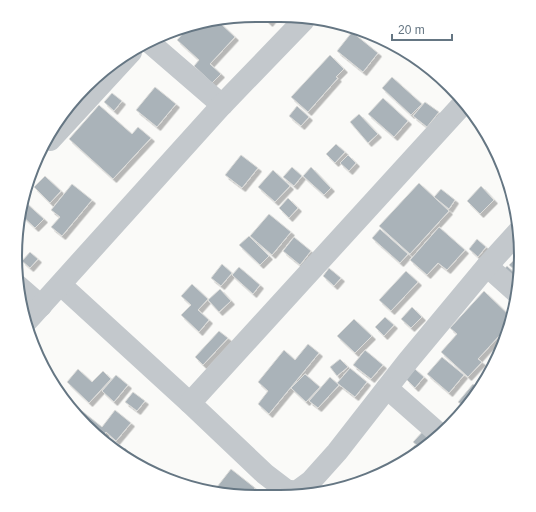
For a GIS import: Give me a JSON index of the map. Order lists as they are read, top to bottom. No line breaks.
{"scale_bar":"20 m"}
